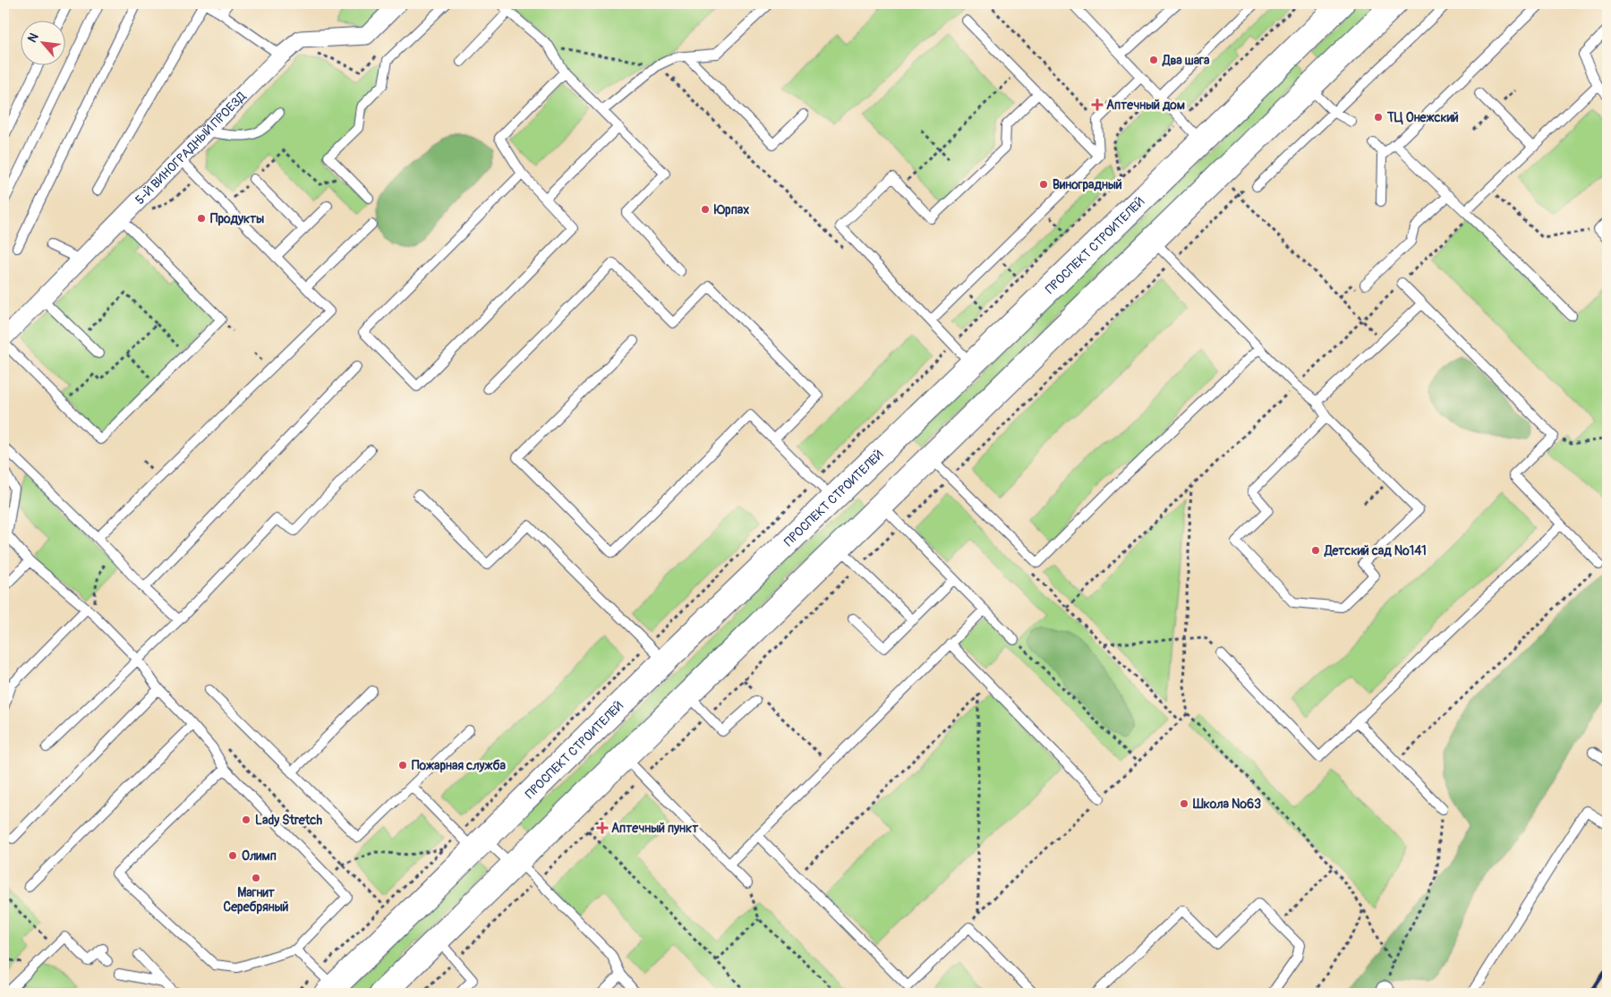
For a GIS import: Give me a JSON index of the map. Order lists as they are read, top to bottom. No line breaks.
{"streets":{"main road":["ПРОСПЕКТ СТРОИТЕЛЕЙ"],"street":["5-Й ВИНОГРАДНЫЙ ПРОЕЗД"]},"places":{"other":["Два шага","ТЦ Онежский","Виноградный","Юрпах","Продукты","Детский сад №141","Пожарная служба","Школа №63","Lady Stretch","Олимп","Магнит Серебряный"],"health":["Аптечный дом","Аптечный пункт"]},"north":"top left"}
